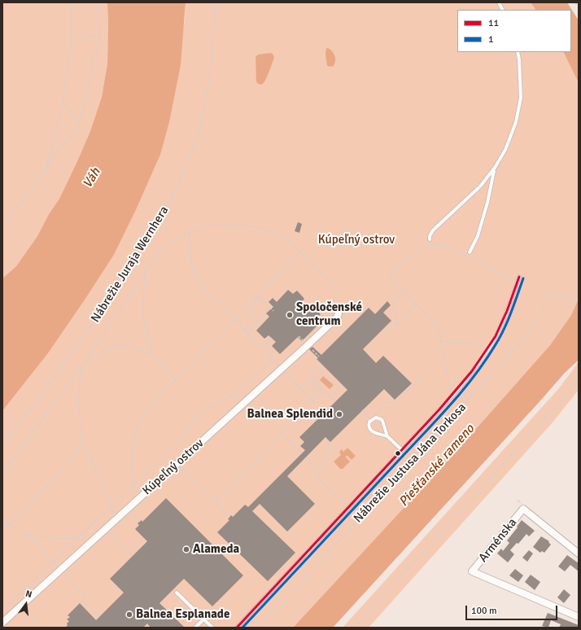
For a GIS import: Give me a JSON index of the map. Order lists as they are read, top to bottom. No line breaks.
{"streets":{"street":["Kúpeľný ostrov","Arménska"],"path":["Nábrežie Juraja Wernhera","Nábrežie Justusa Jána Torkosa"]},"water":["Váh","Piešťanské rameno"],"parks":["Kúpeľný ostrov"],"places":["Spoločenské centrum","Balnea Splendid","Alameda","Balnea Esplanade"],"lines":["transit line 11","transit line 1"],"legend":["11","1"],"scale_bar":"100 m","north":"top"}
